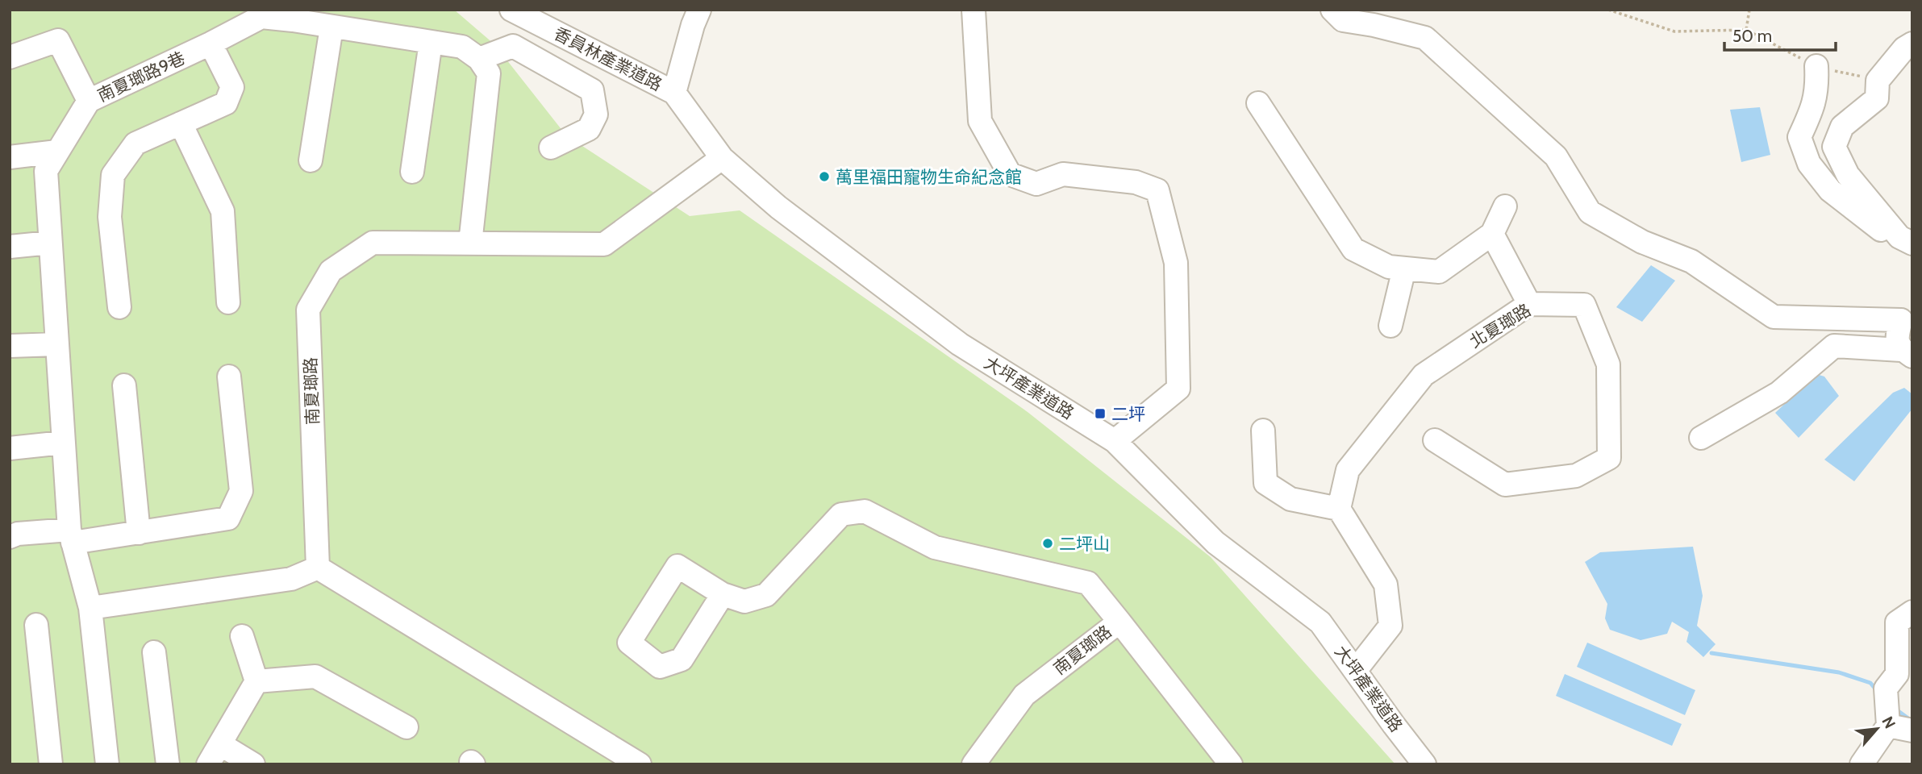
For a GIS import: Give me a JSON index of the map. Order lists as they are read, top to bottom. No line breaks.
{"streets":{"street":["香員林產業道路","南夏瑯路9巷","北夏瑯路","大坪產業道路","南夏瑯路"]},"crossings":[["香員林產業道路","大坪產業道路"],["大坪產業道路","南夏瑯路"]],"places":{"other":["萬里福田寵物生命紀念館","二坪山"],"transit":["二坪"]},"scale_bar":"50 m","north":"top right"}
